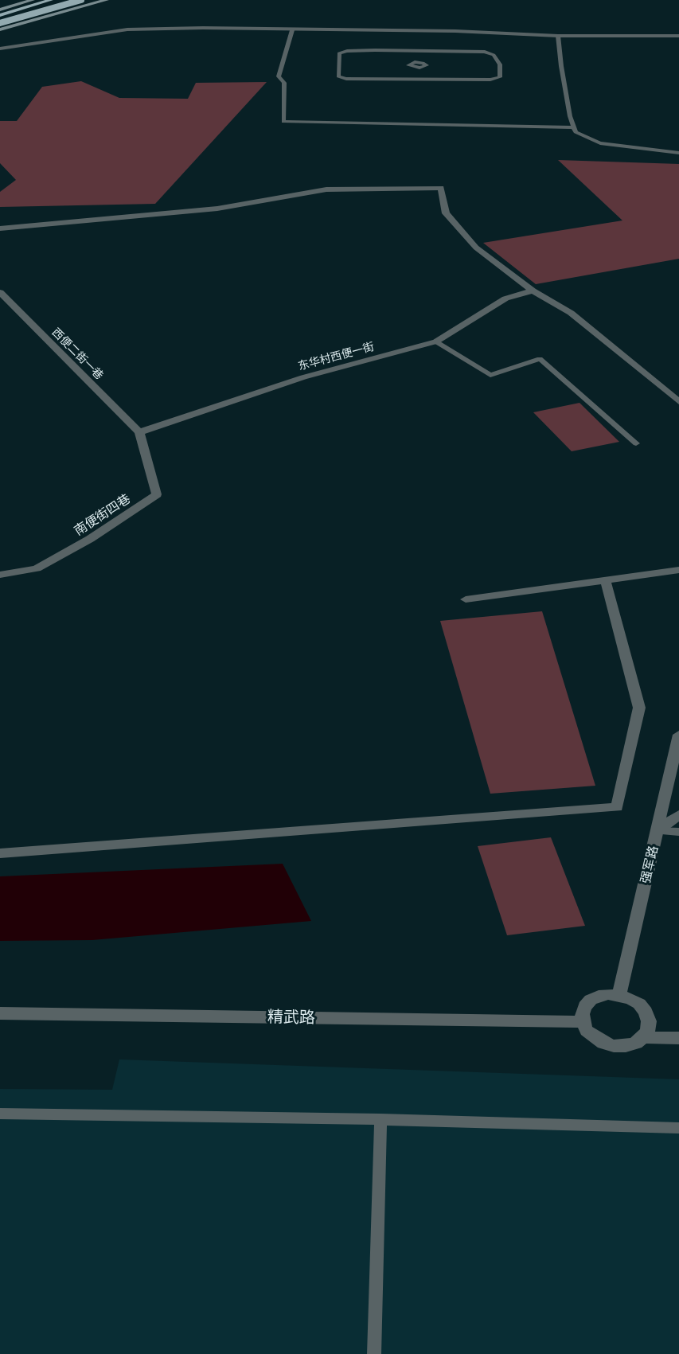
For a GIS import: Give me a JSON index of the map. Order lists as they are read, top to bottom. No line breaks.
{"streets":{"street":["西便二街一巷","东华村西便一街","南便街四巷","强军路","精武路"]},"crossings":[["西便二街一巷","东华村西便一街"],["西便二街一巷","南便街四巷"],["东华村西便一街","南便街四巷"],["强军路","精武路"]]}
